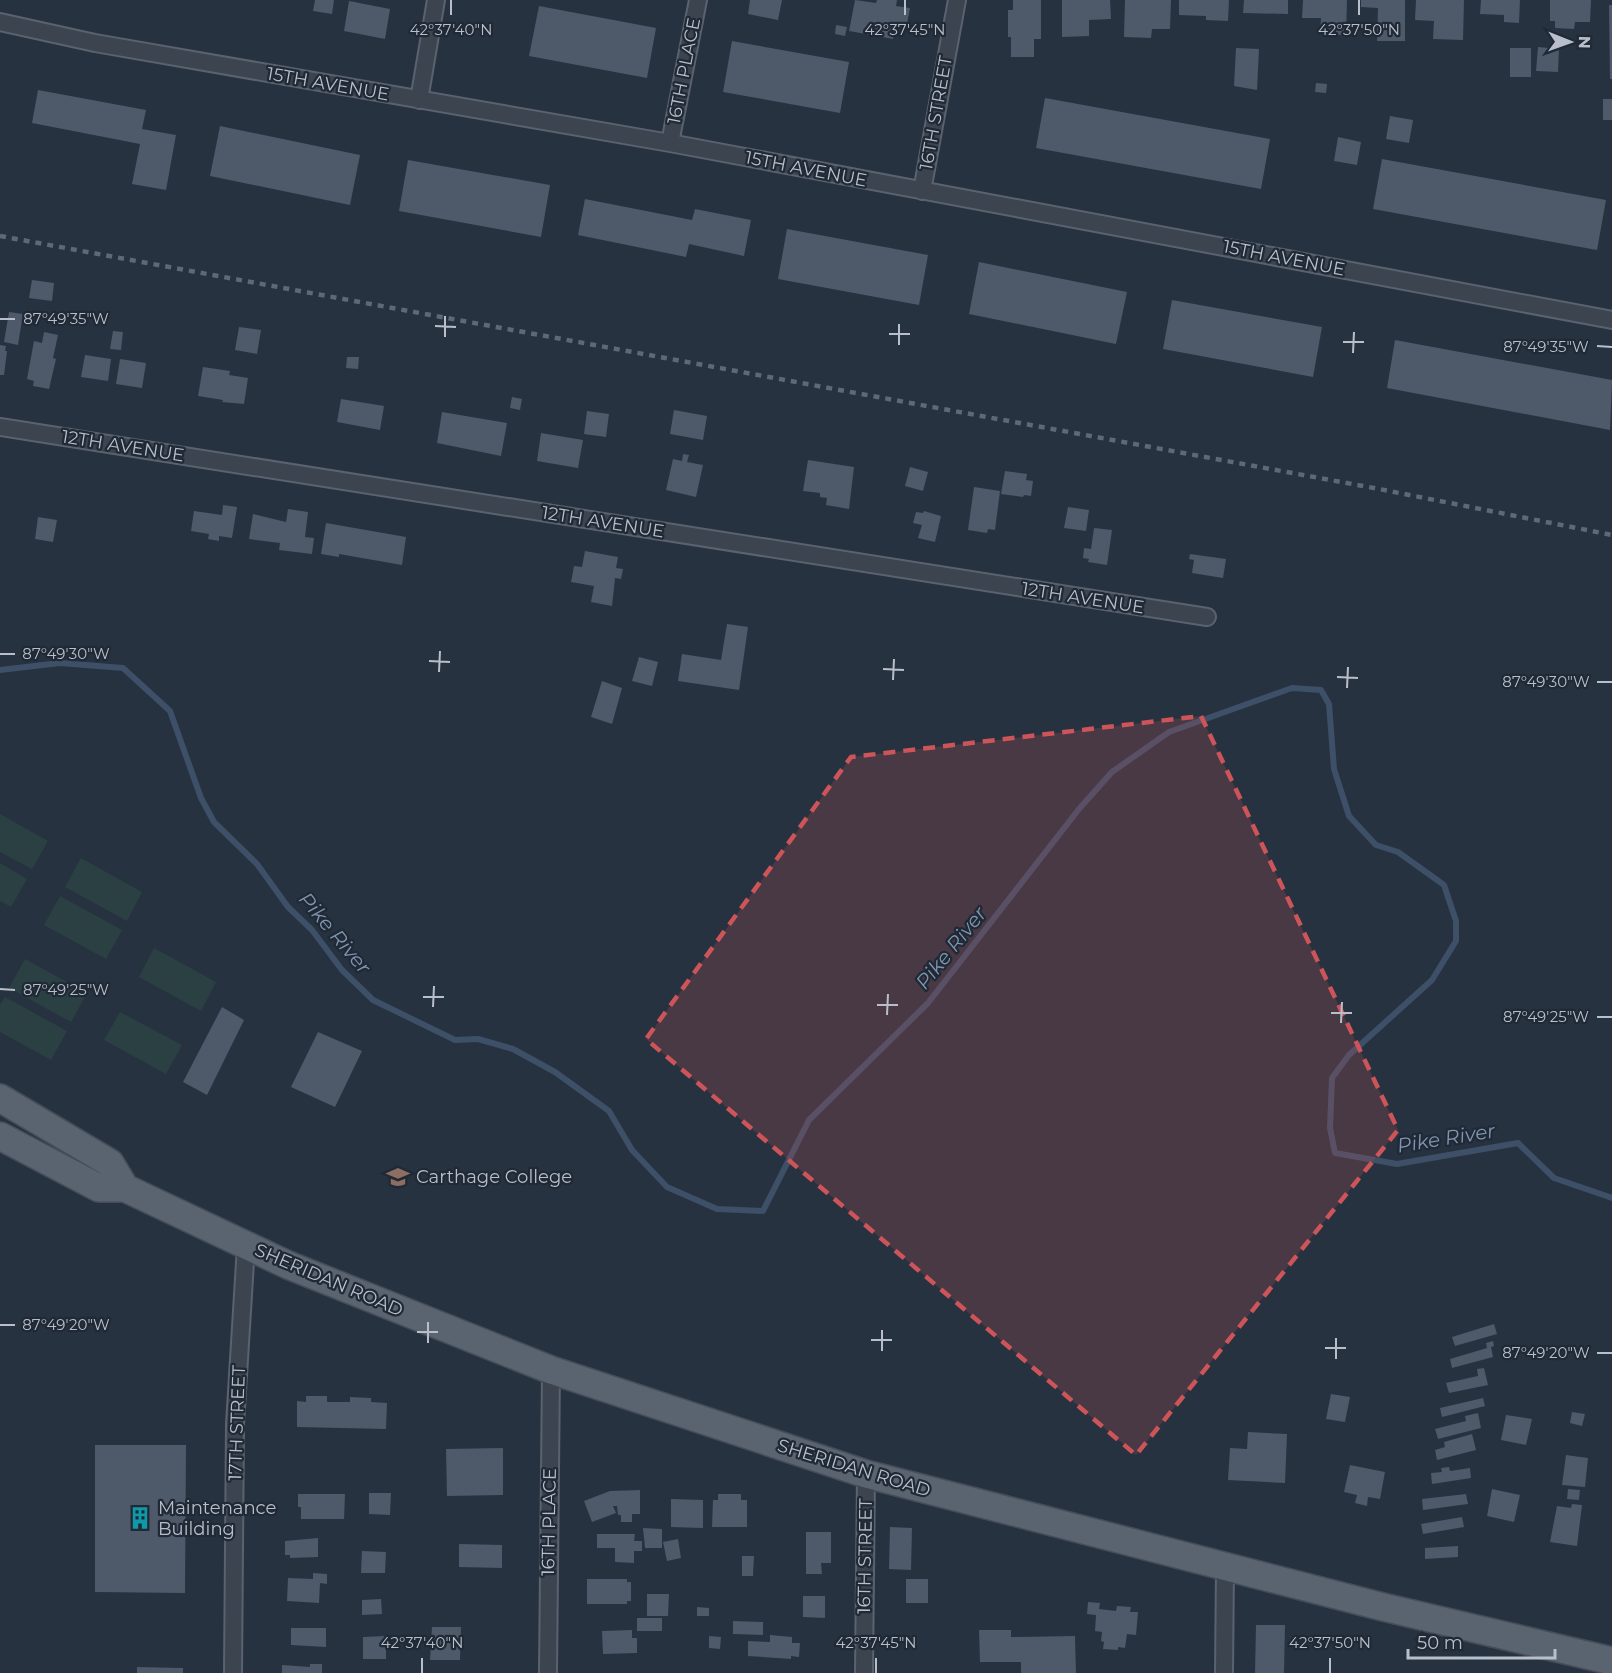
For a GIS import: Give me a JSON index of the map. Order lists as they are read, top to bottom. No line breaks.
{"streets":{"main road":["SHERIDAN ROAD"],"street":["16TH PLACE","15TH AVENUE","16TH STREET","12TH AVENUE","17TH STREET"]},"crossings":[["16TH PLACE","15TH AVENUE"],["16TH PLACE","SHERIDAN ROAD"],["15TH AVENUE","16TH STREET"],["16TH STREET","SHERIDAN ROAD"],["SHERIDAN ROAD","17TH STREET"]],"water":["Pike River"],"places":{"school or university":["Carthage College"],"building":["Maintenance Building"]},"scale_bar":"50 m","north":"right","coordinates":["42°37'40\"N","42°37'45\"N","42°37'50\"N","87°49'35\"W","87°49'30\"W","87°49'25\"W","87°49'20\"W"]}
